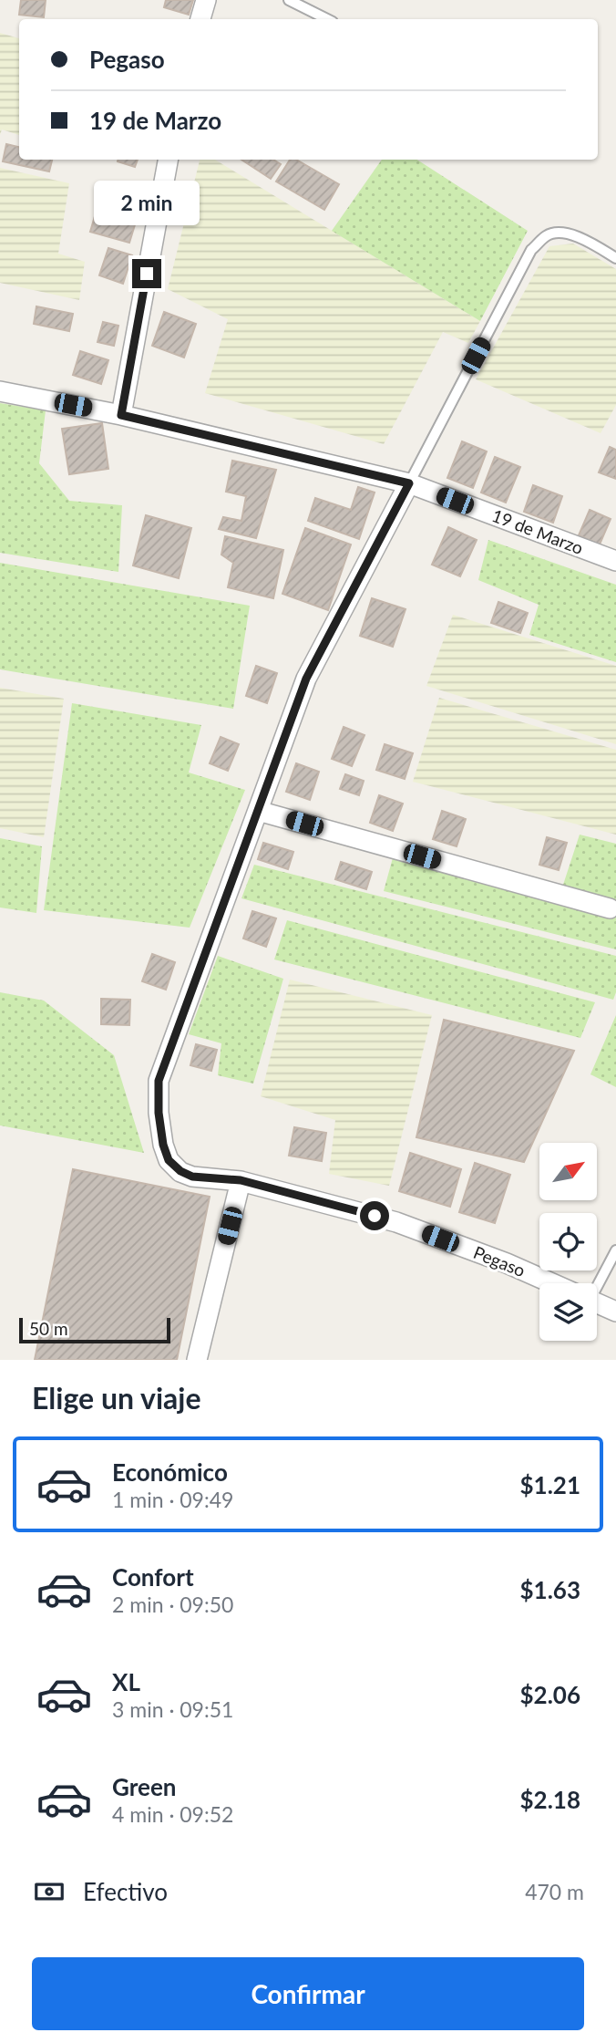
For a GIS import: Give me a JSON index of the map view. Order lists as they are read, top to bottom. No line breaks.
{"streets":{"street":["19 de Marzo","Pegaso"]},"crossings":[["19 de Marzo","Pegaso"]],"scale_bar":"50 m","north":"top right","page":{"banner":["Pegaso","19 de Marzo"],"bubble":"2 min","scale":"50 m","heading":"Elige un viaje","list":[{"name":"Económico","note":"1 min · 09:49","value":"$1.21"},{"name":"Confort","note":"2 min · 09:50","value":"$1.63"},{"name":"XL","note":"3 min · 09:51","value":"$2.06"},{"name":"Green","note":"4 min · 09:52","value":"$2.18"}],"pay":["Efectivo","470 m"],"buttons":"Confirmar"}}
